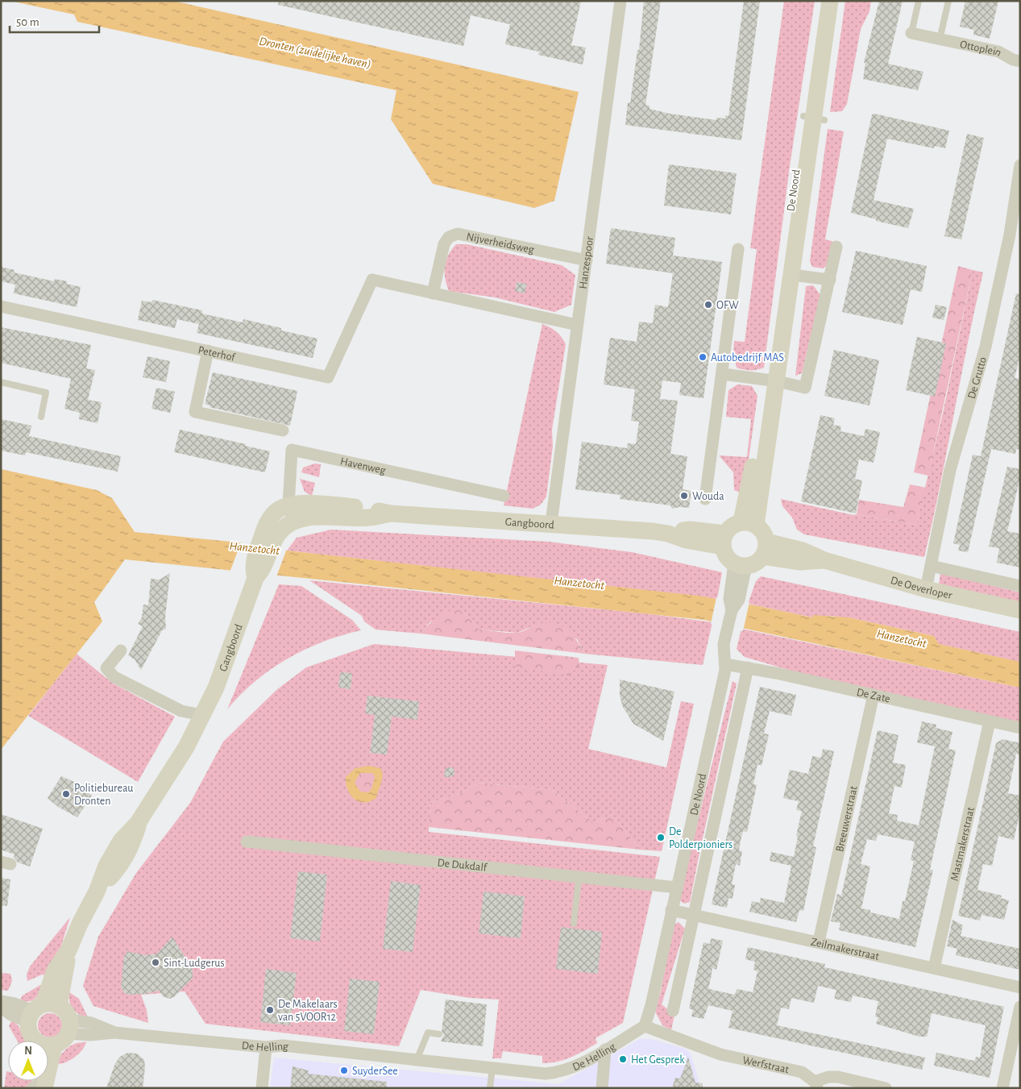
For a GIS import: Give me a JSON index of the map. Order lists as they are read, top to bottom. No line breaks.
{"streets":{"main road":["De Noord","Gangboord","De Oeverloper"],"street":["Ottoplein","Nijverheidsweg","Hanzespoor","Peterhof","De Grutto","Havenweg","De Zate","Breeuwerstraat","Mastmakerstraat","De Dukdalf","Zeilmakerstraat","De Helling","Werfstraat"]},"crossings":[["De Noord","Gangboord"],["De Noord","De Oeverloper"],["De Noord","De Zate"],["De Noord","De Dukdalf"],["De Noord","Zeilmakerstraat"],["De Noord","De Helling"],["De Noord","Werfstraat"],["Nijverheidsweg","Hanzespoor"],["Nijverheidsweg","Peterhof"],["Hanzespoor","Gangboord"],["De Grutto","De Oeverloper"],["Havenweg","Gangboord"],["Gangboord","De Oeverloper"],["De Zate","Breeuwerstraat"],["De Zate","Mastmakerstraat"],["Breeuwerstraat","Zeilmakerstraat"],["Mastmakerstraat","Zeilmakerstraat"],["De Helling","Werfstraat"]],"water":["Dronten (zuidelijke haven)","Hanzetocht"],"places":["OFW","Autobedrijf MAS","Wouda","Politiebureau Dronten","De Polderpioniers","Sint-Ludgerus","De Makelaars van 5VOOR12","Het Gesprek","SuyderSee"],"scale_bar":"50 m","north":"top"}
